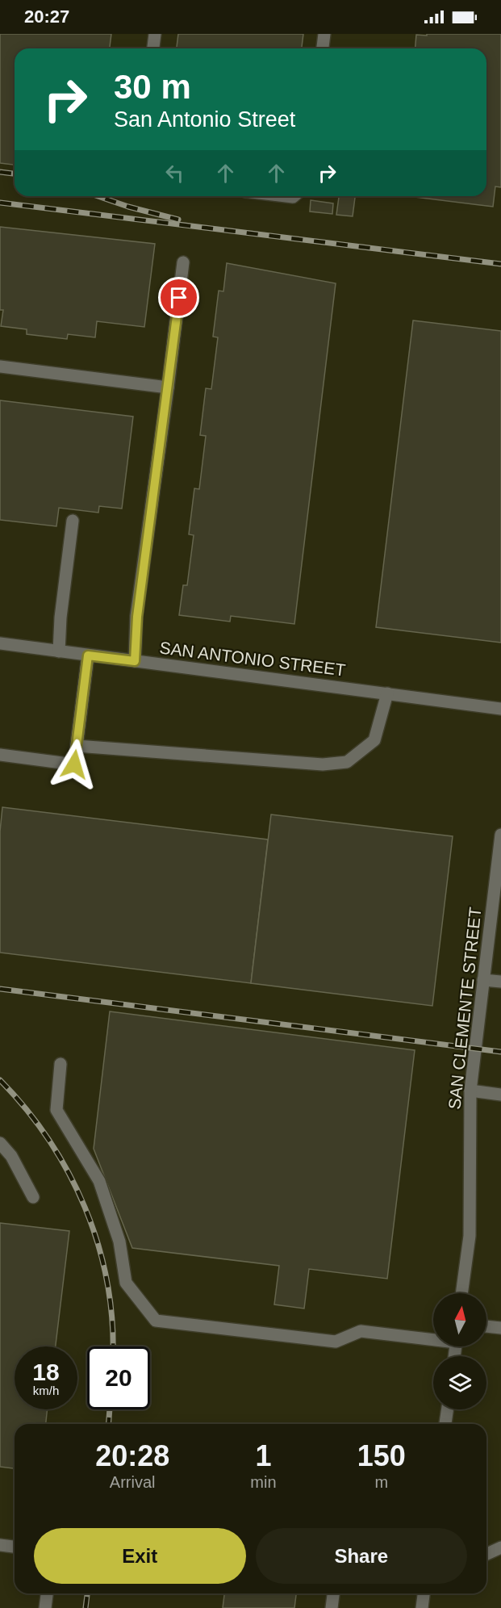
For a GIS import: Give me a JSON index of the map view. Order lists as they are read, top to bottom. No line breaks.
{"streets":{"street":["SAN ANTONIO STREET","SAN CLEMENTE STREET"]},"north":"top","page":{"status":"20:27","turn":["30 m","San Antonio Street"],"speed":"18 km/h","limit":"20","eta":["20:28","Arrival","1","min","150","m"],"buttons":["Exit","Share"]}}
